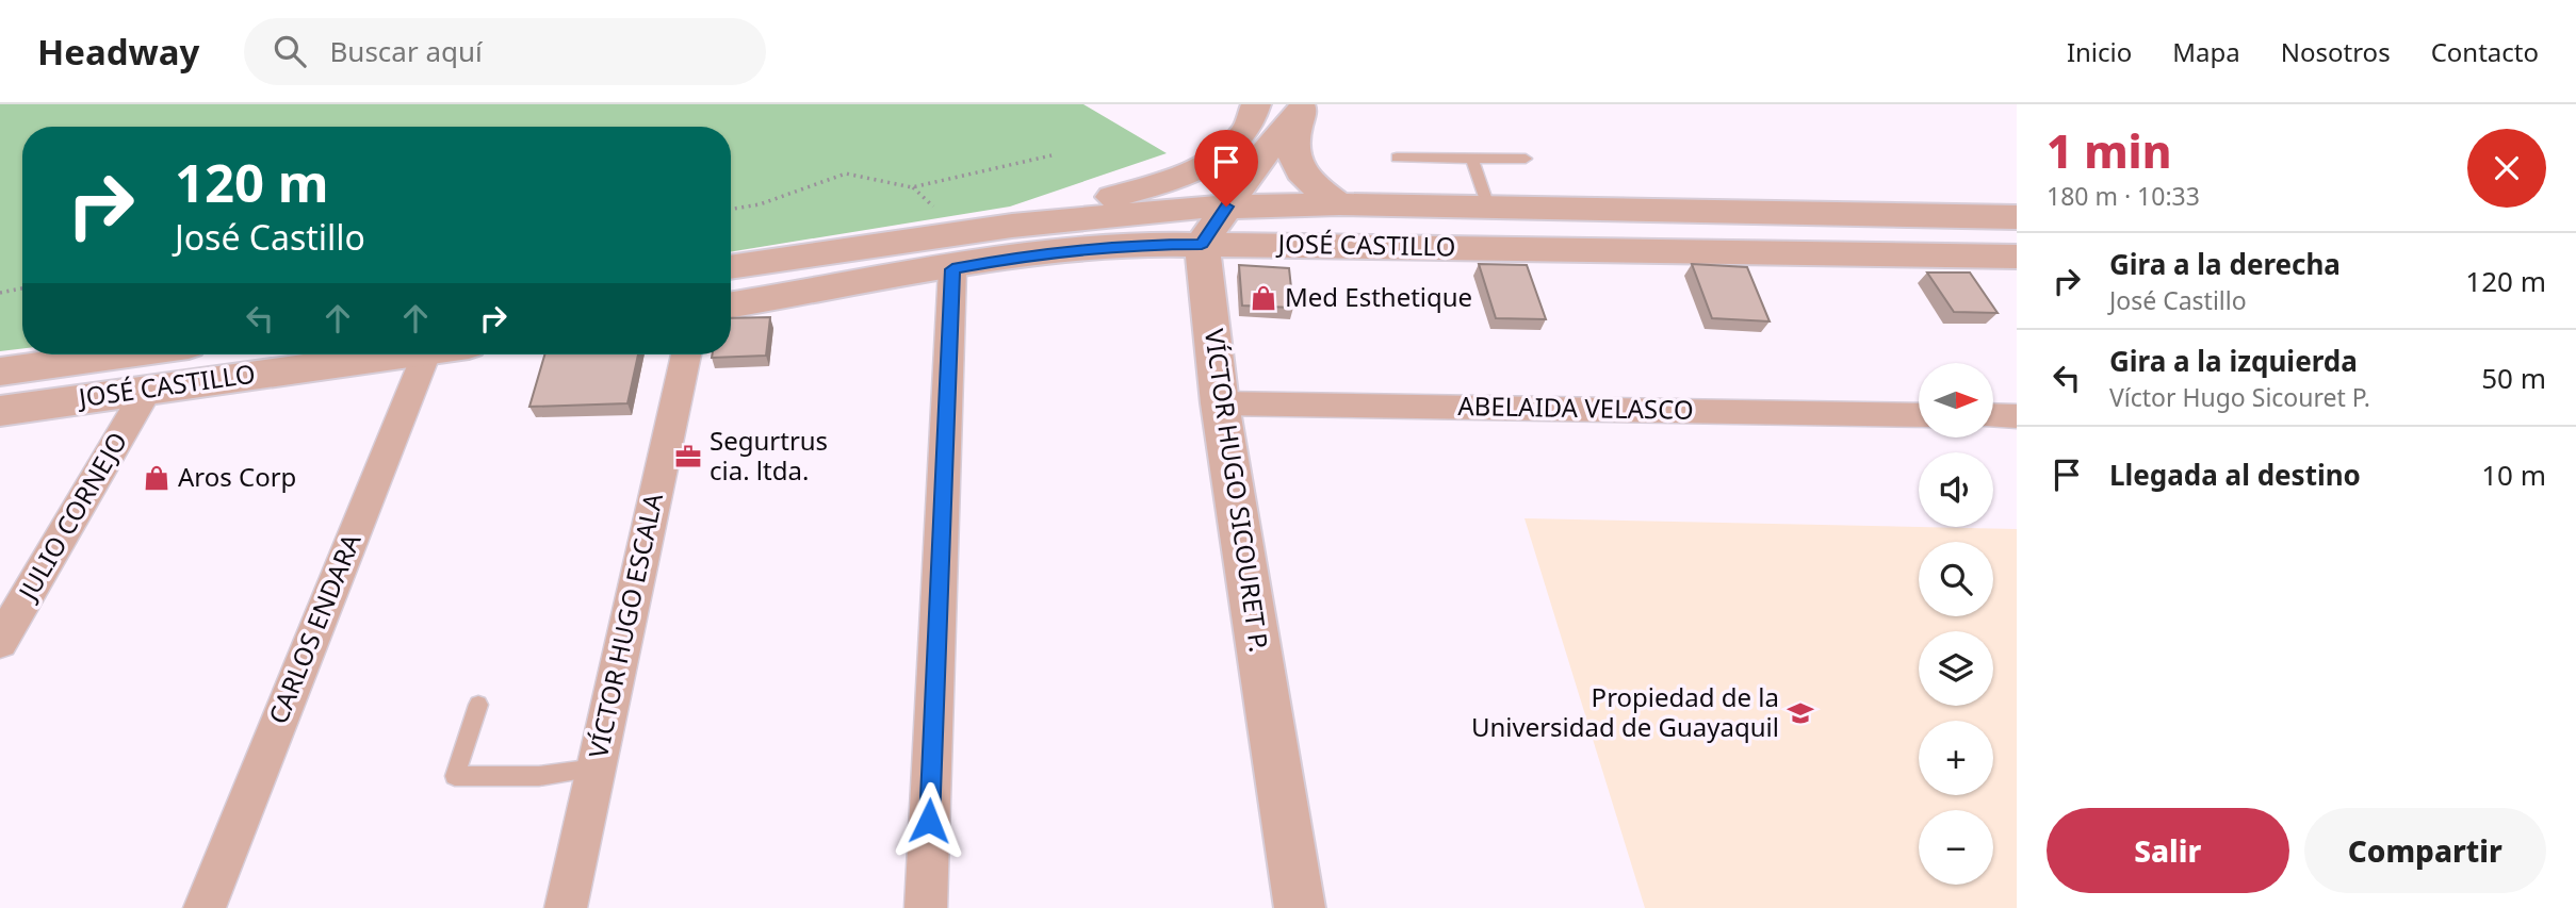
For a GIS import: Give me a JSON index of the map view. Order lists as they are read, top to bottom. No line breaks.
{"streets":{"street":["JOSÉ CASTILLO","ABELAIDA VELASCO","VÍCTOR HUGO SICOURET P.","JULIO CORNEJO","VÍCTOR HUGO ESCALA","CARLOS ENDARA"]},"crossings":[["JOSÉ CASTILLO","VÍCTOR HUGO SICOURET P."],["JOSÉ CASTILLO","JULIO CORNEJO"],["ABELAIDA VELASCO","VÍCTOR HUGO SICOURET P."]],"places":{"shop":["Med Esthetique","Aros Corp"],"office":["Segurtrus cia. ltda."],"school or university":["Propiedad de la Universidad de Guayaquil"]},"north":"right","page":{"header":"Headway","search":"Buscar aquí","nav":["Inicio","Mapa","Nosotros","Contacto"],"heading":["1 min","180 m · 10:33"],"turn":["120 m","José Castillo"],"list":[{"name":"Gira a la derecha","note":"José Castillo","value":"120 m"},{"name":"Gira a la izquierda","note":"Víctor Hugo Sicouret P.","value":"50 m"},{"name":"Llegada al destino","value":"10 m"}],"map_buttons":["+","−"],"buttons":["Salir","Compartir"]}}
